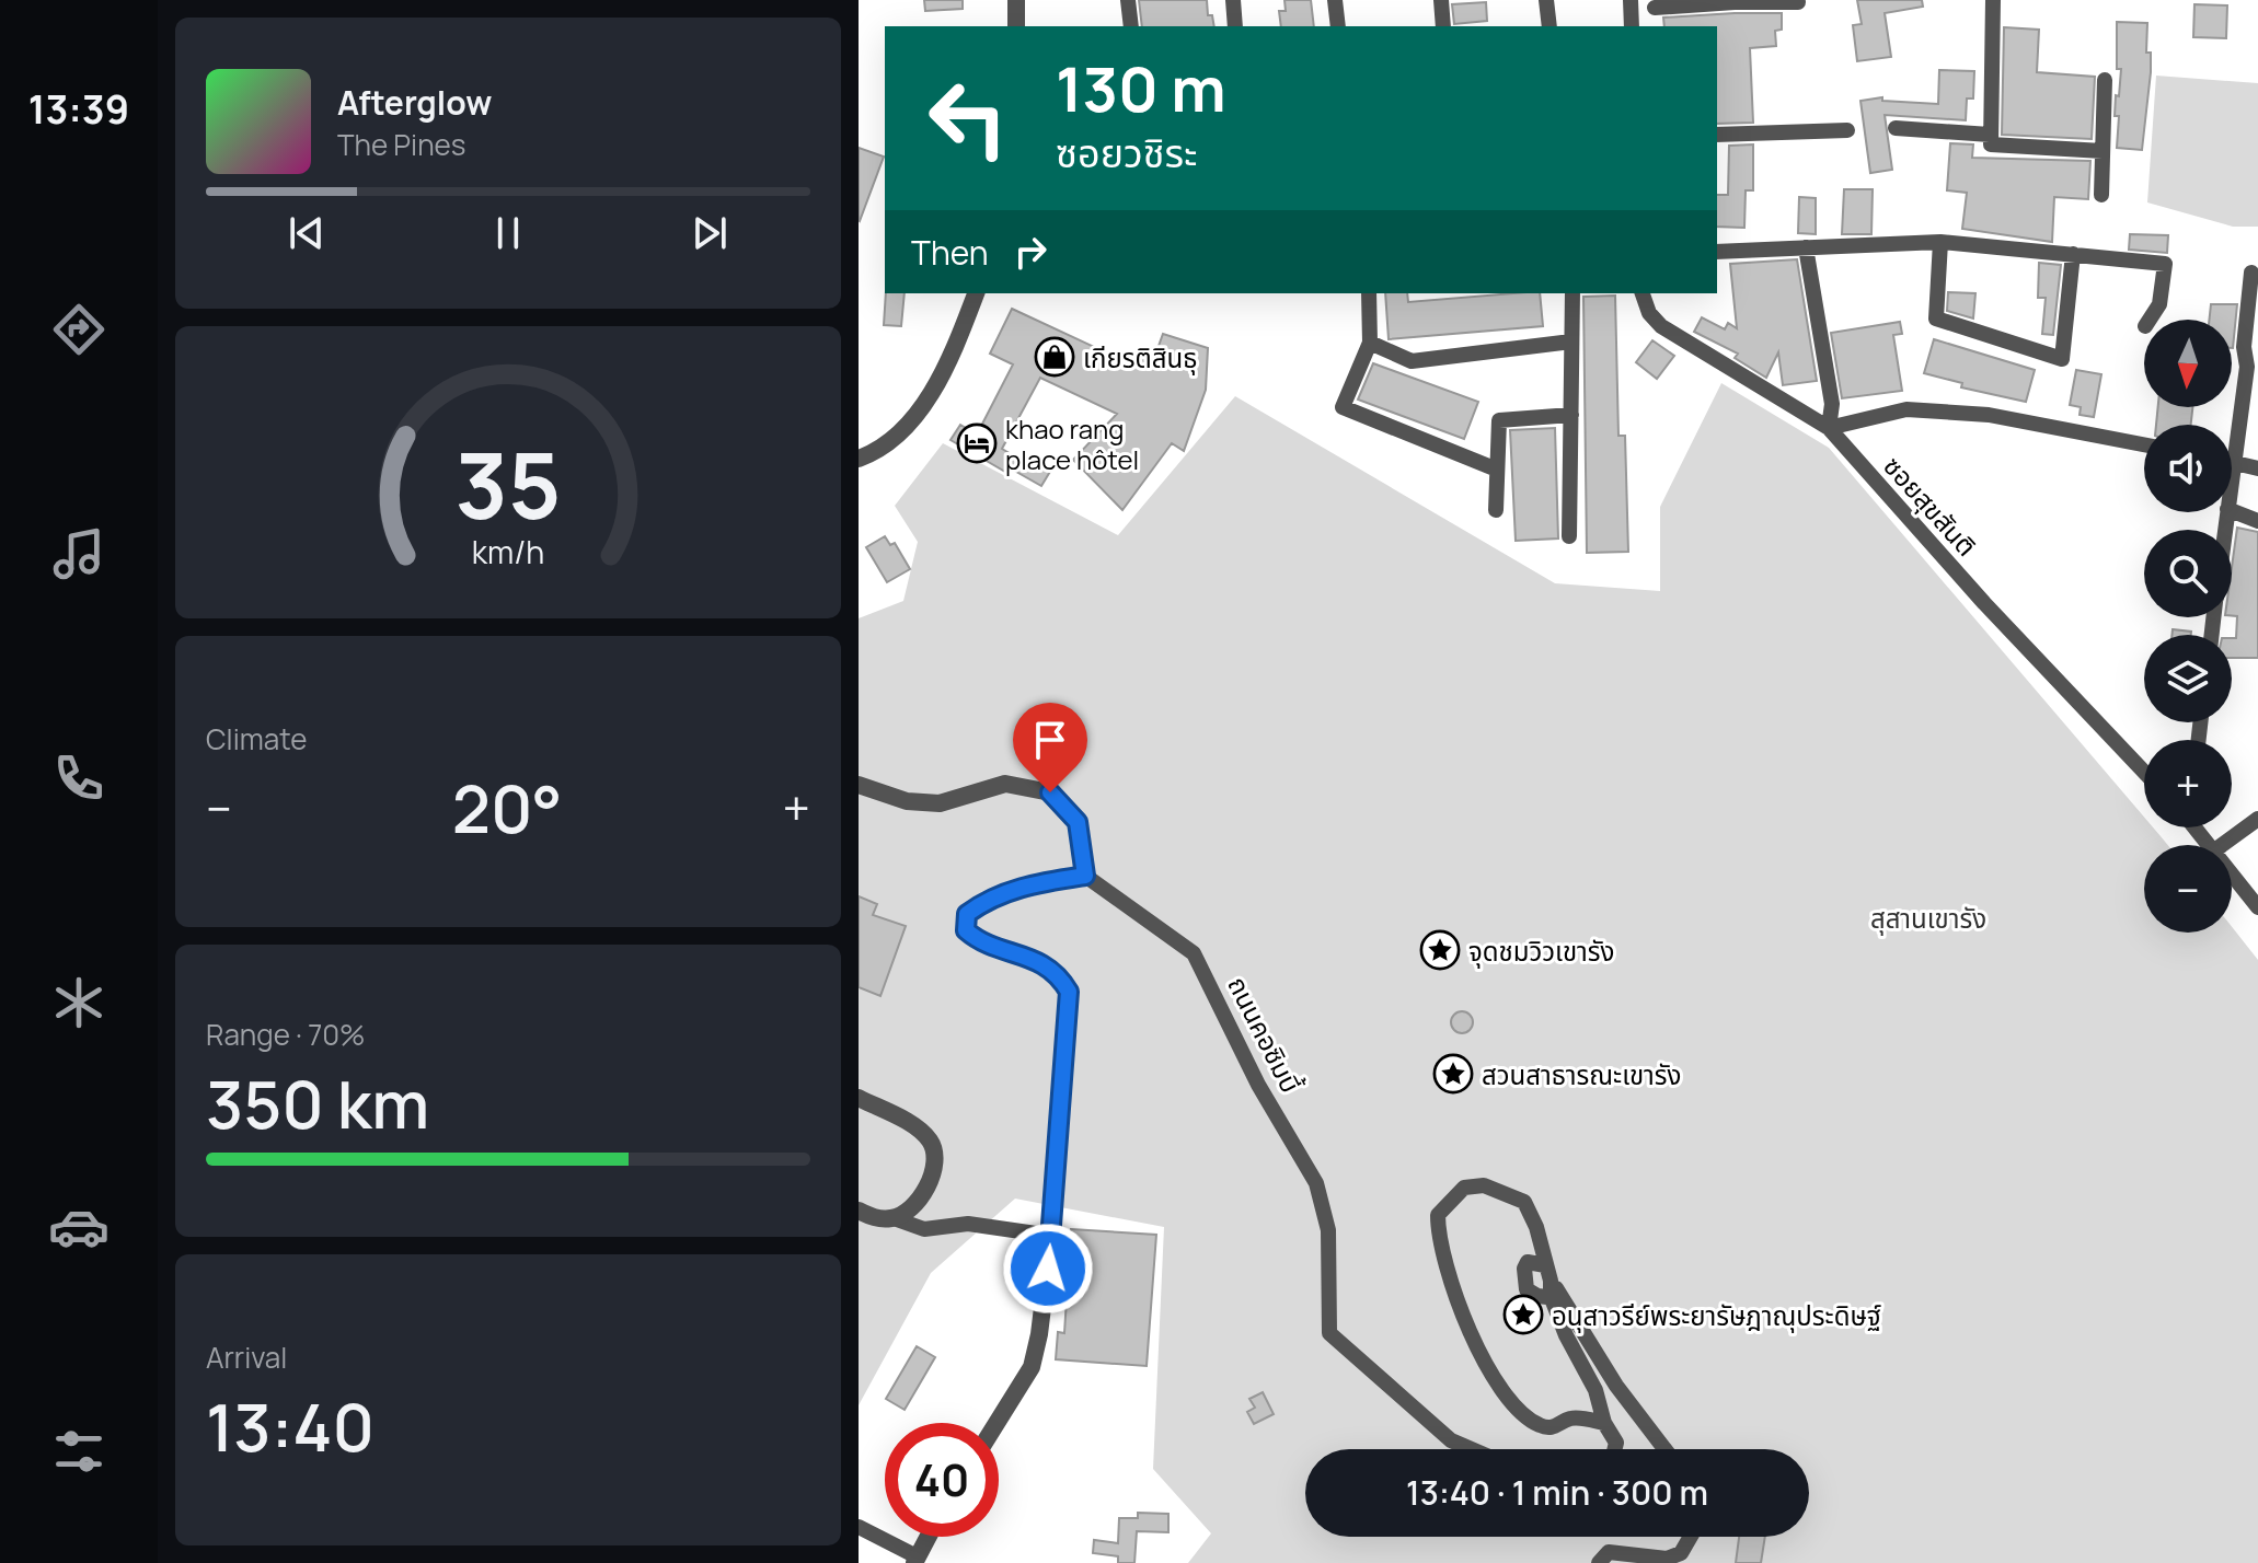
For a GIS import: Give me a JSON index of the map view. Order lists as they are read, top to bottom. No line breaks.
{"streets":{"street":["ซอยสุขสันติ","ถนนคอซิมบี้"]},"parks":["สุสานเขารัง"],"places":{"shop":["เกียรติสินธุ"],"hotel":["khao rang place hôtel"],"place":["จุดชมวิวเขารัง","สวนสาธารณะเขารัง","อนุสาวรีย์พระยารัษฎาณุประดิษฐ์"]},"north":"bottom","page":{"tabs":"13:39","turn":["130 m","ซอยวชิระ"],"song":["Afterglow","The Pines"],"then":"Then","map_buttons":["+","−"],"tile":["Climate",["Range · 70%","350 km"],["Arrival","13:40"]],"heat":["−","20°","+"],"limit":"40","trip":"13:40 · 1 min · 300 m","gauge":["35","km/h"]}}
